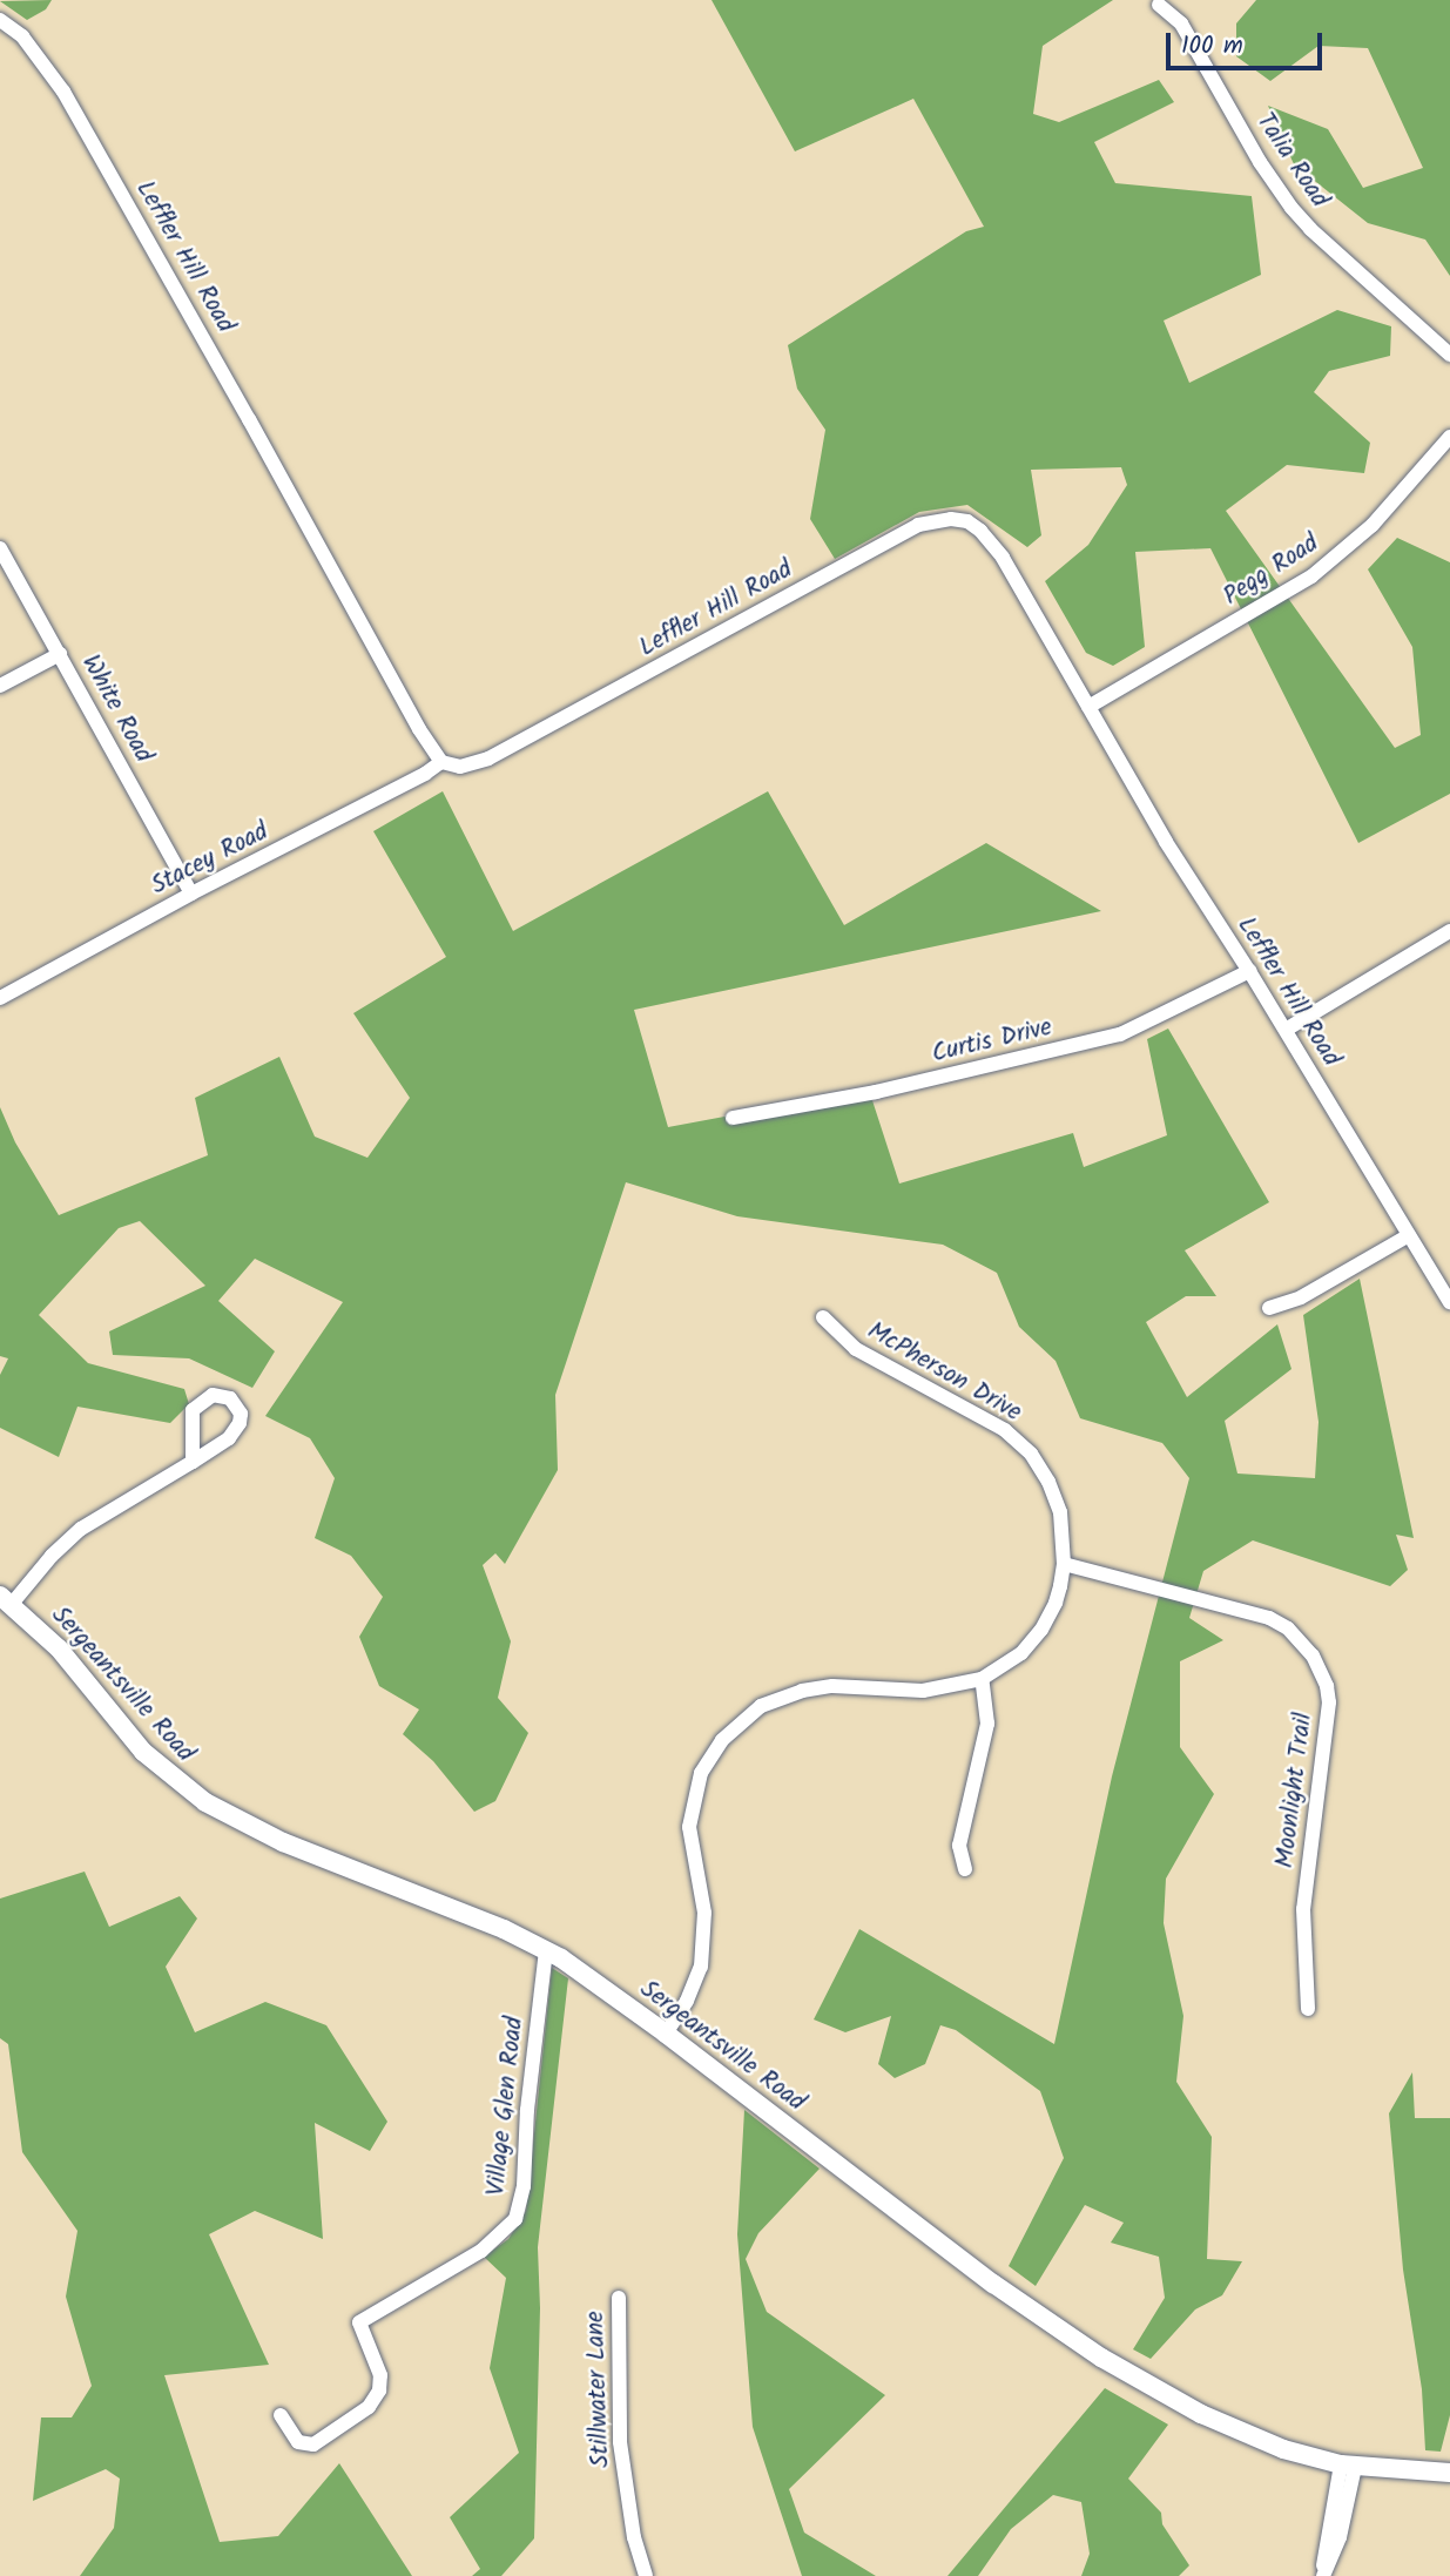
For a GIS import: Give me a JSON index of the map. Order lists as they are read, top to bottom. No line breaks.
{"streets":{"main road":["Sergeantsville Road"],"street":["Talia Road","Leffler Hill Road","Pegg Road","White Road","Stacey Road","Curtis Drive","McPherson Drive","Moonlight Trail","Village Glen Road","Stillwater Lane"]},"crossings":[["Leffler Hill Road","Pegg Road"],["Leffler Hill Road","Stacey Road"],["Leffler Hill Road","Curtis Drive"],["White Road","Stacey Road"],["McPherson Drive","Sergeantsville Road"],["McPherson Drive","Moonlight Trail"],["Sergeantsville Road","Village Glen Road"]],"scale_bar":"100 m"}
